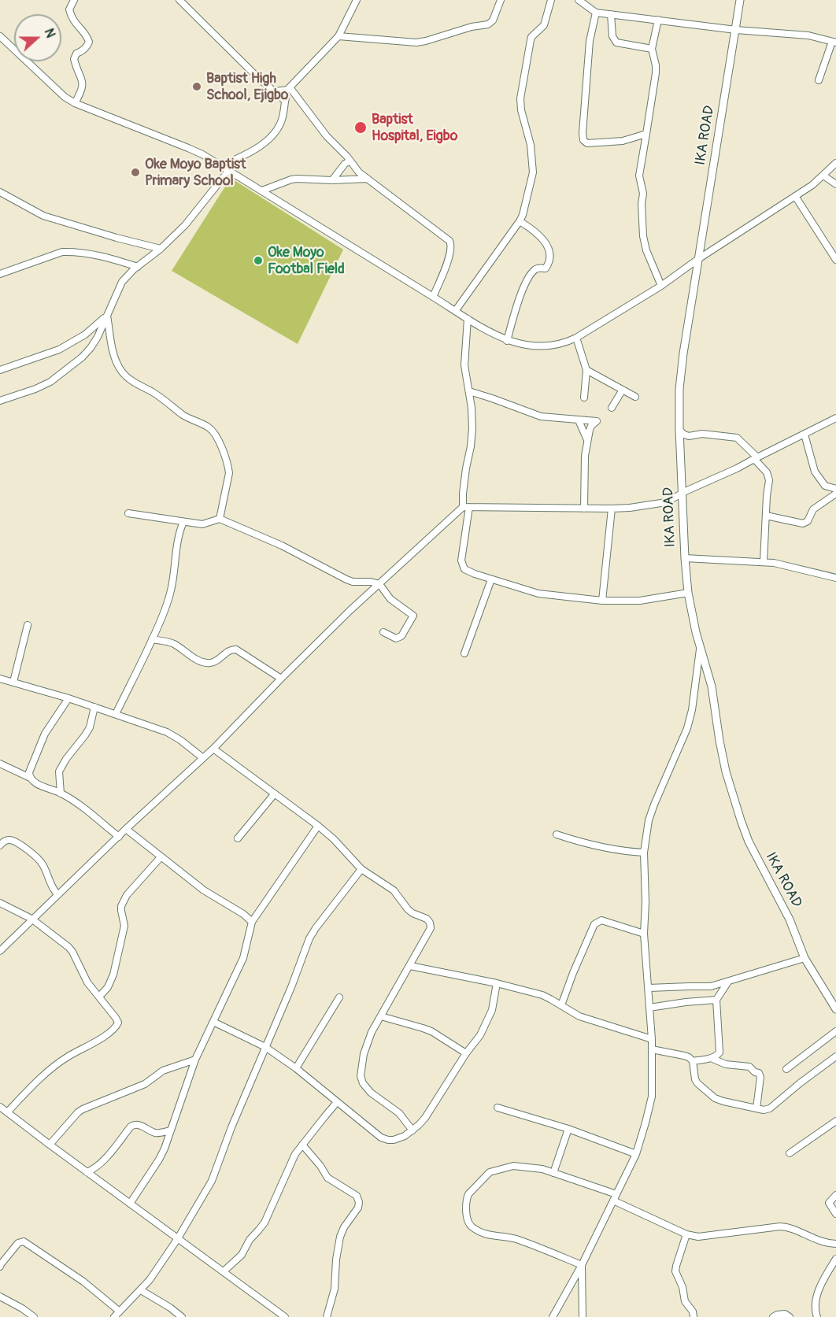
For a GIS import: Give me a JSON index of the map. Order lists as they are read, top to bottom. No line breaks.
{"streets":{"street":["IKA ROAD"]},"places":["Baptist High School, Ejigbo","Baptist Hospital, Eigbo","Oke Moyo Baptist Primary School","Oke Moyo Footbal Field"],"north":"right"}
